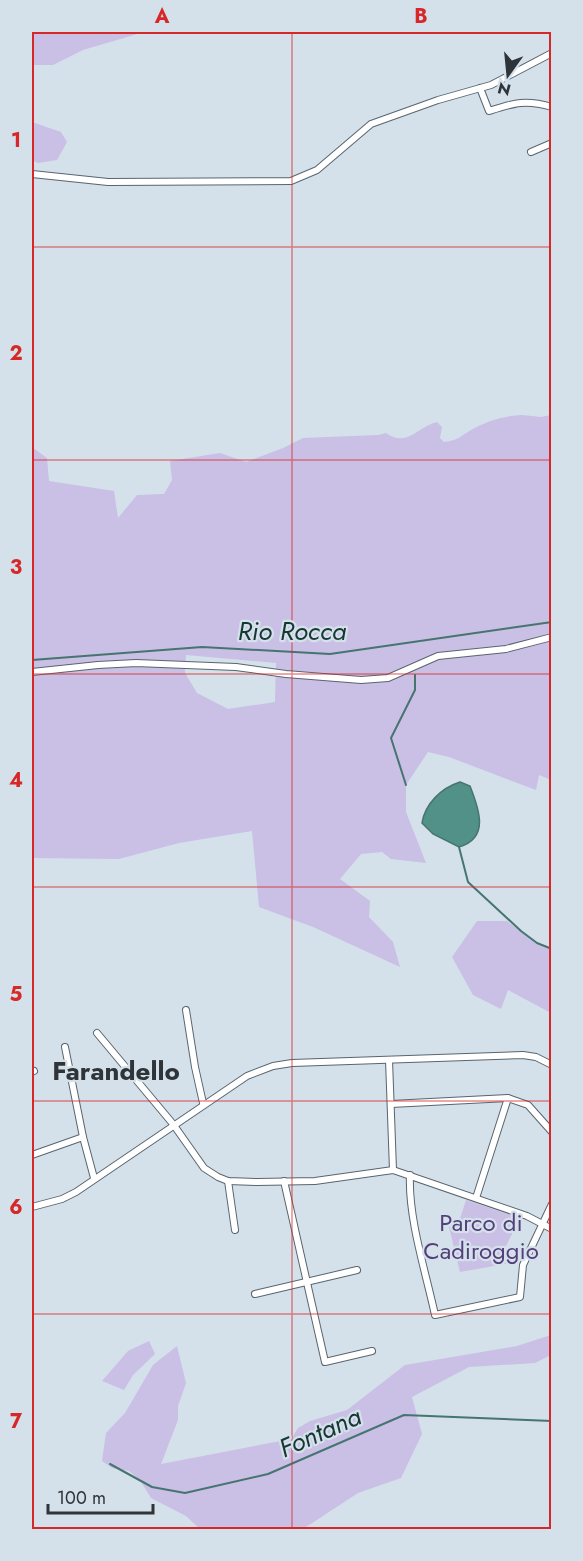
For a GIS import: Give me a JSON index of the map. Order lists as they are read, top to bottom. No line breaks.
{"districts":["Farandello"],"water":["Rio Rocca","Fontana"],"parks":["Parco di Cadiroggio"],"scale_bar":"100 m","north":"bottom","grid":{"columns":["A","B"],"rows":["1","2","3","4","5","6","7"]}}
